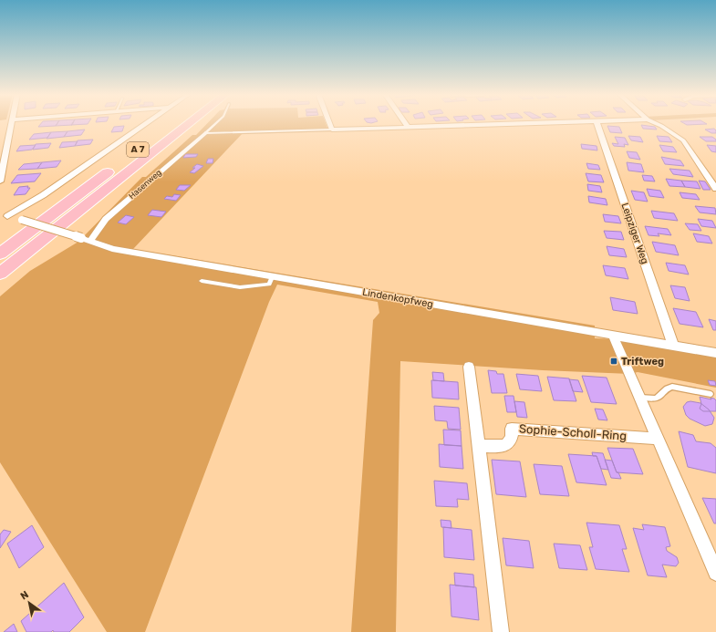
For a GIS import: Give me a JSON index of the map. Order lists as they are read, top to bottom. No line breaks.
{"streets":{"highway":["A 7"],"street":["Hasenweg","Leipziger Weg","Lindenkopfweg","Sophie-Scholl-Ring"]},"crossings":[["Hasenweg","Lindenkopfweg"],["Leipziger Weg","Lindenkopfweg"]],"places":{"transit":["Triftweg"]},"north":"top left"}
